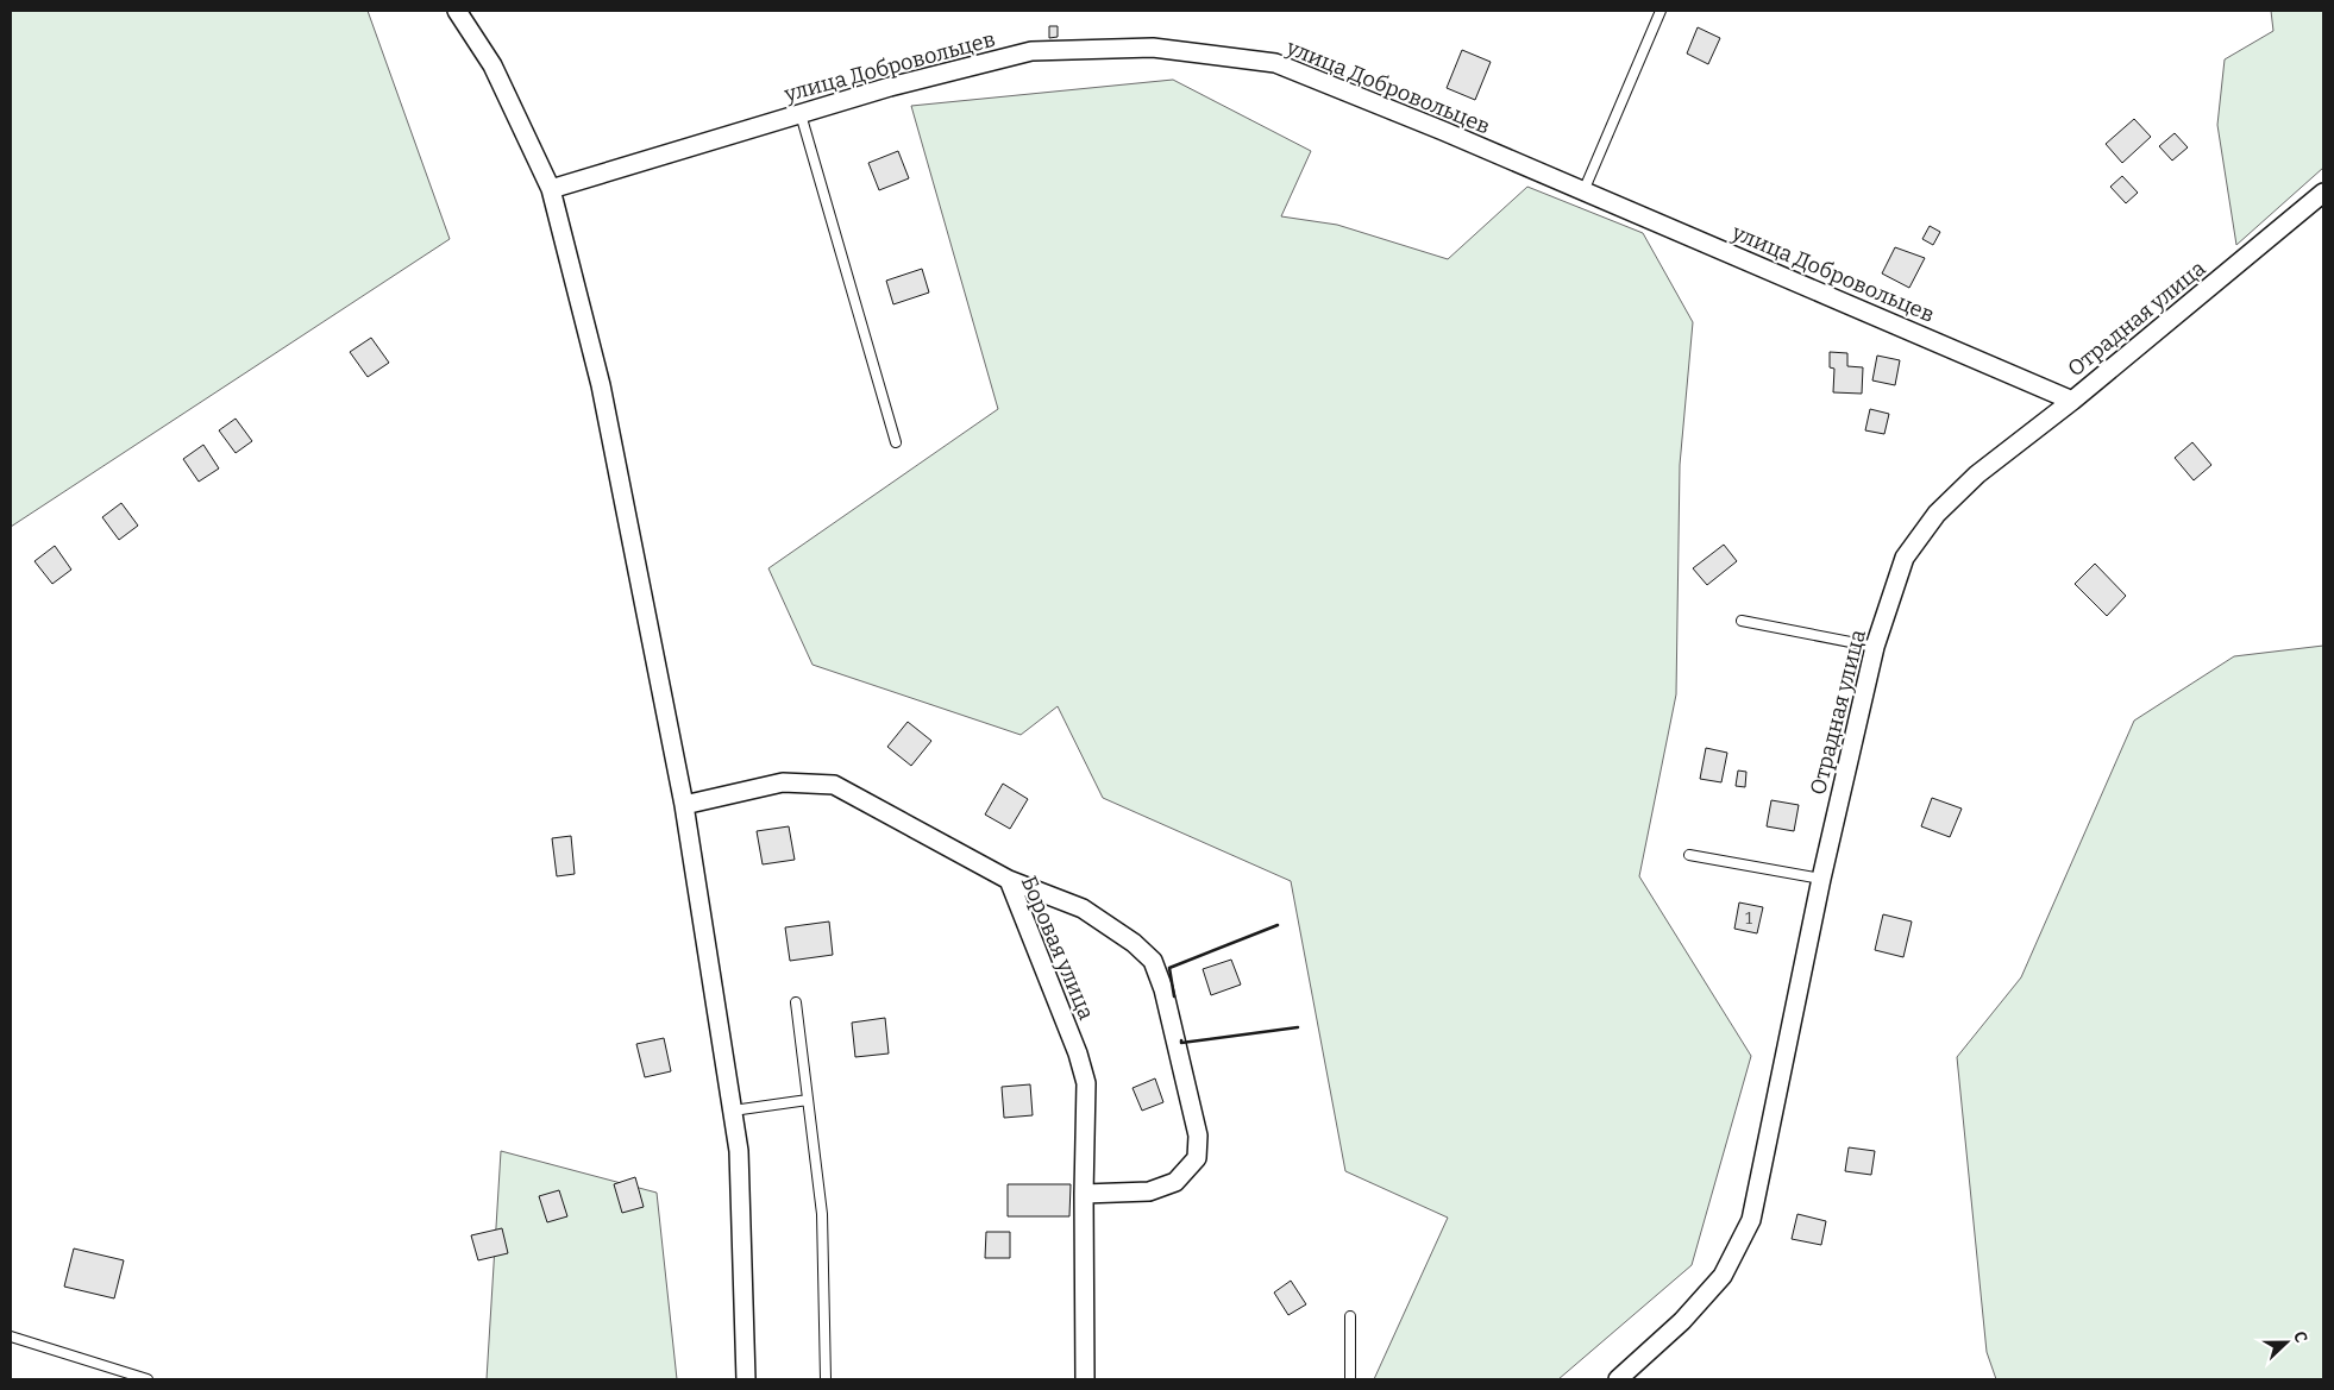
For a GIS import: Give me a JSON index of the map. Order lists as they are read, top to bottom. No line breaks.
{"streets":{"street":["улица Добровольцев","Отрадная улица","Боровая улица"]},"crossings":[["улица Добровольцев","Отрадная улица"]],"house_numbers":["1"],"north":"right"}
